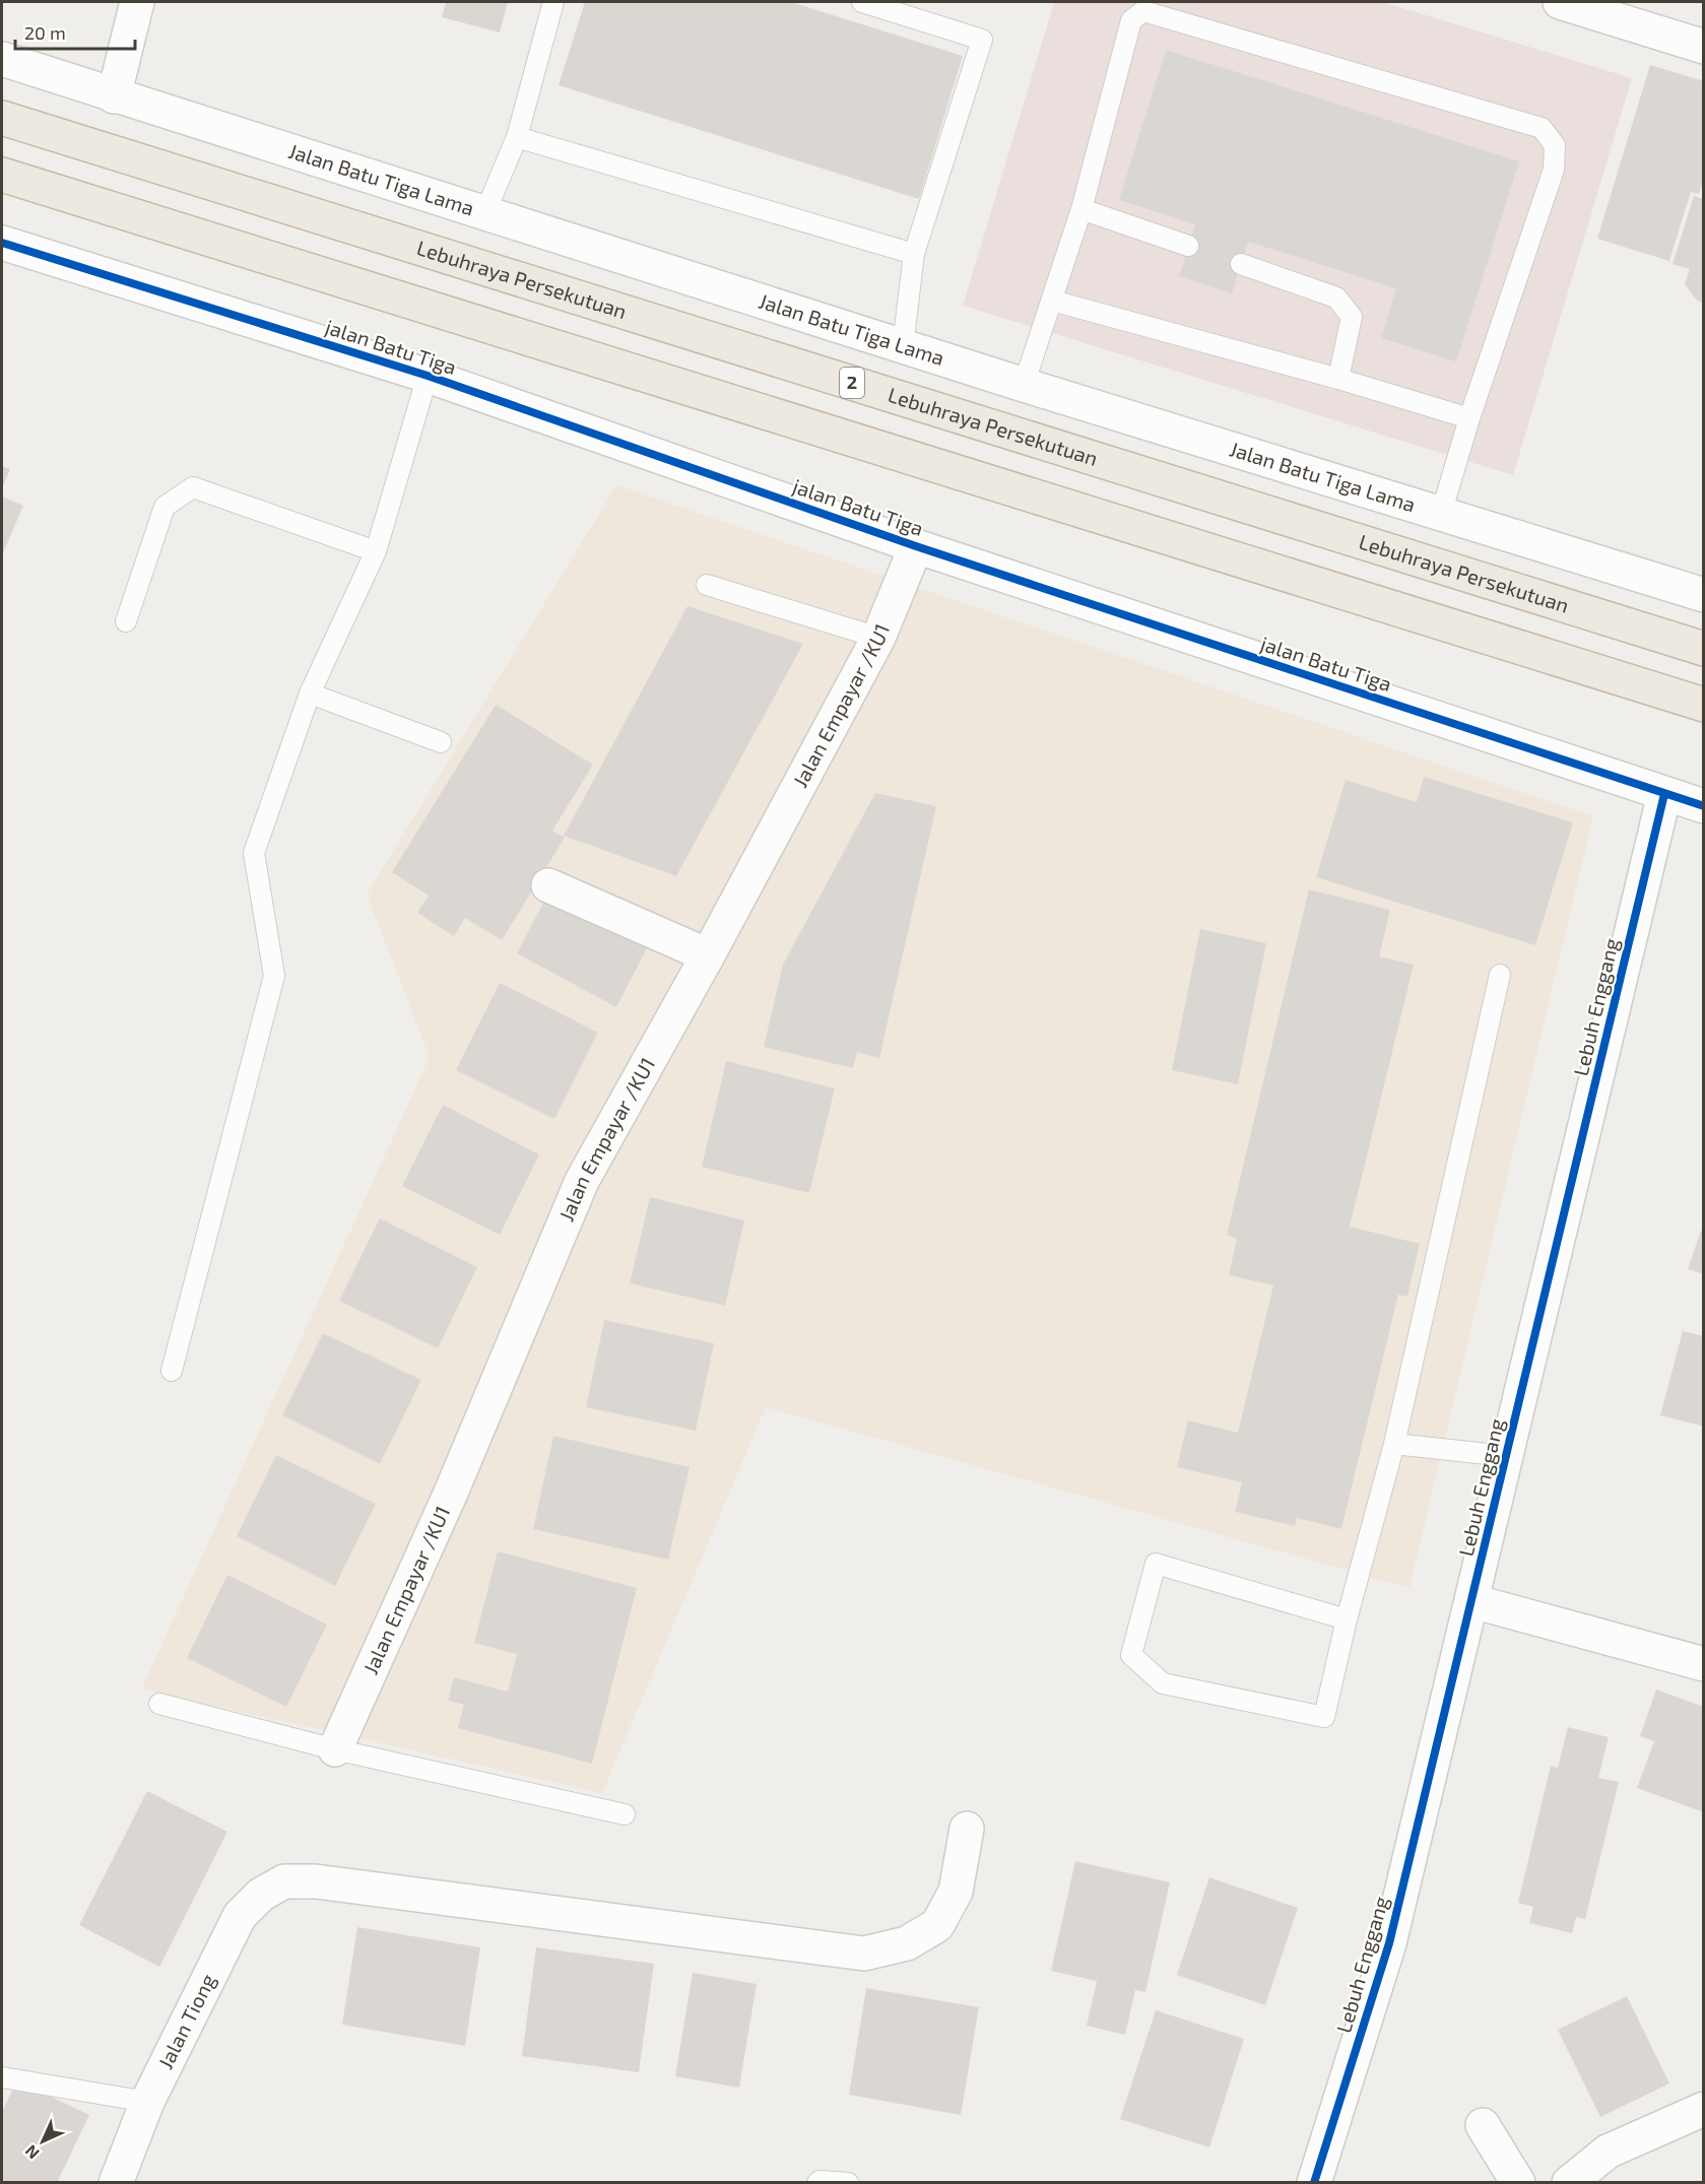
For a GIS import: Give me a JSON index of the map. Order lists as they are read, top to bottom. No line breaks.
{"streets":{"highway":["Lebuhraya Persekutuan","2"],"street":["Jalan Batu Tiga Lama","jalan Batu Tiga","Jalan Empayar /KU1","Lebuh Enggang","Jalan Tiong"]},"crossings":[["jalan Batu Tiga","Jalan Empayar /KU1"],["jalan Batu Tiga","Lebuh Enggang"]],"scale_bar":"20 m","north":"bottom left"}
